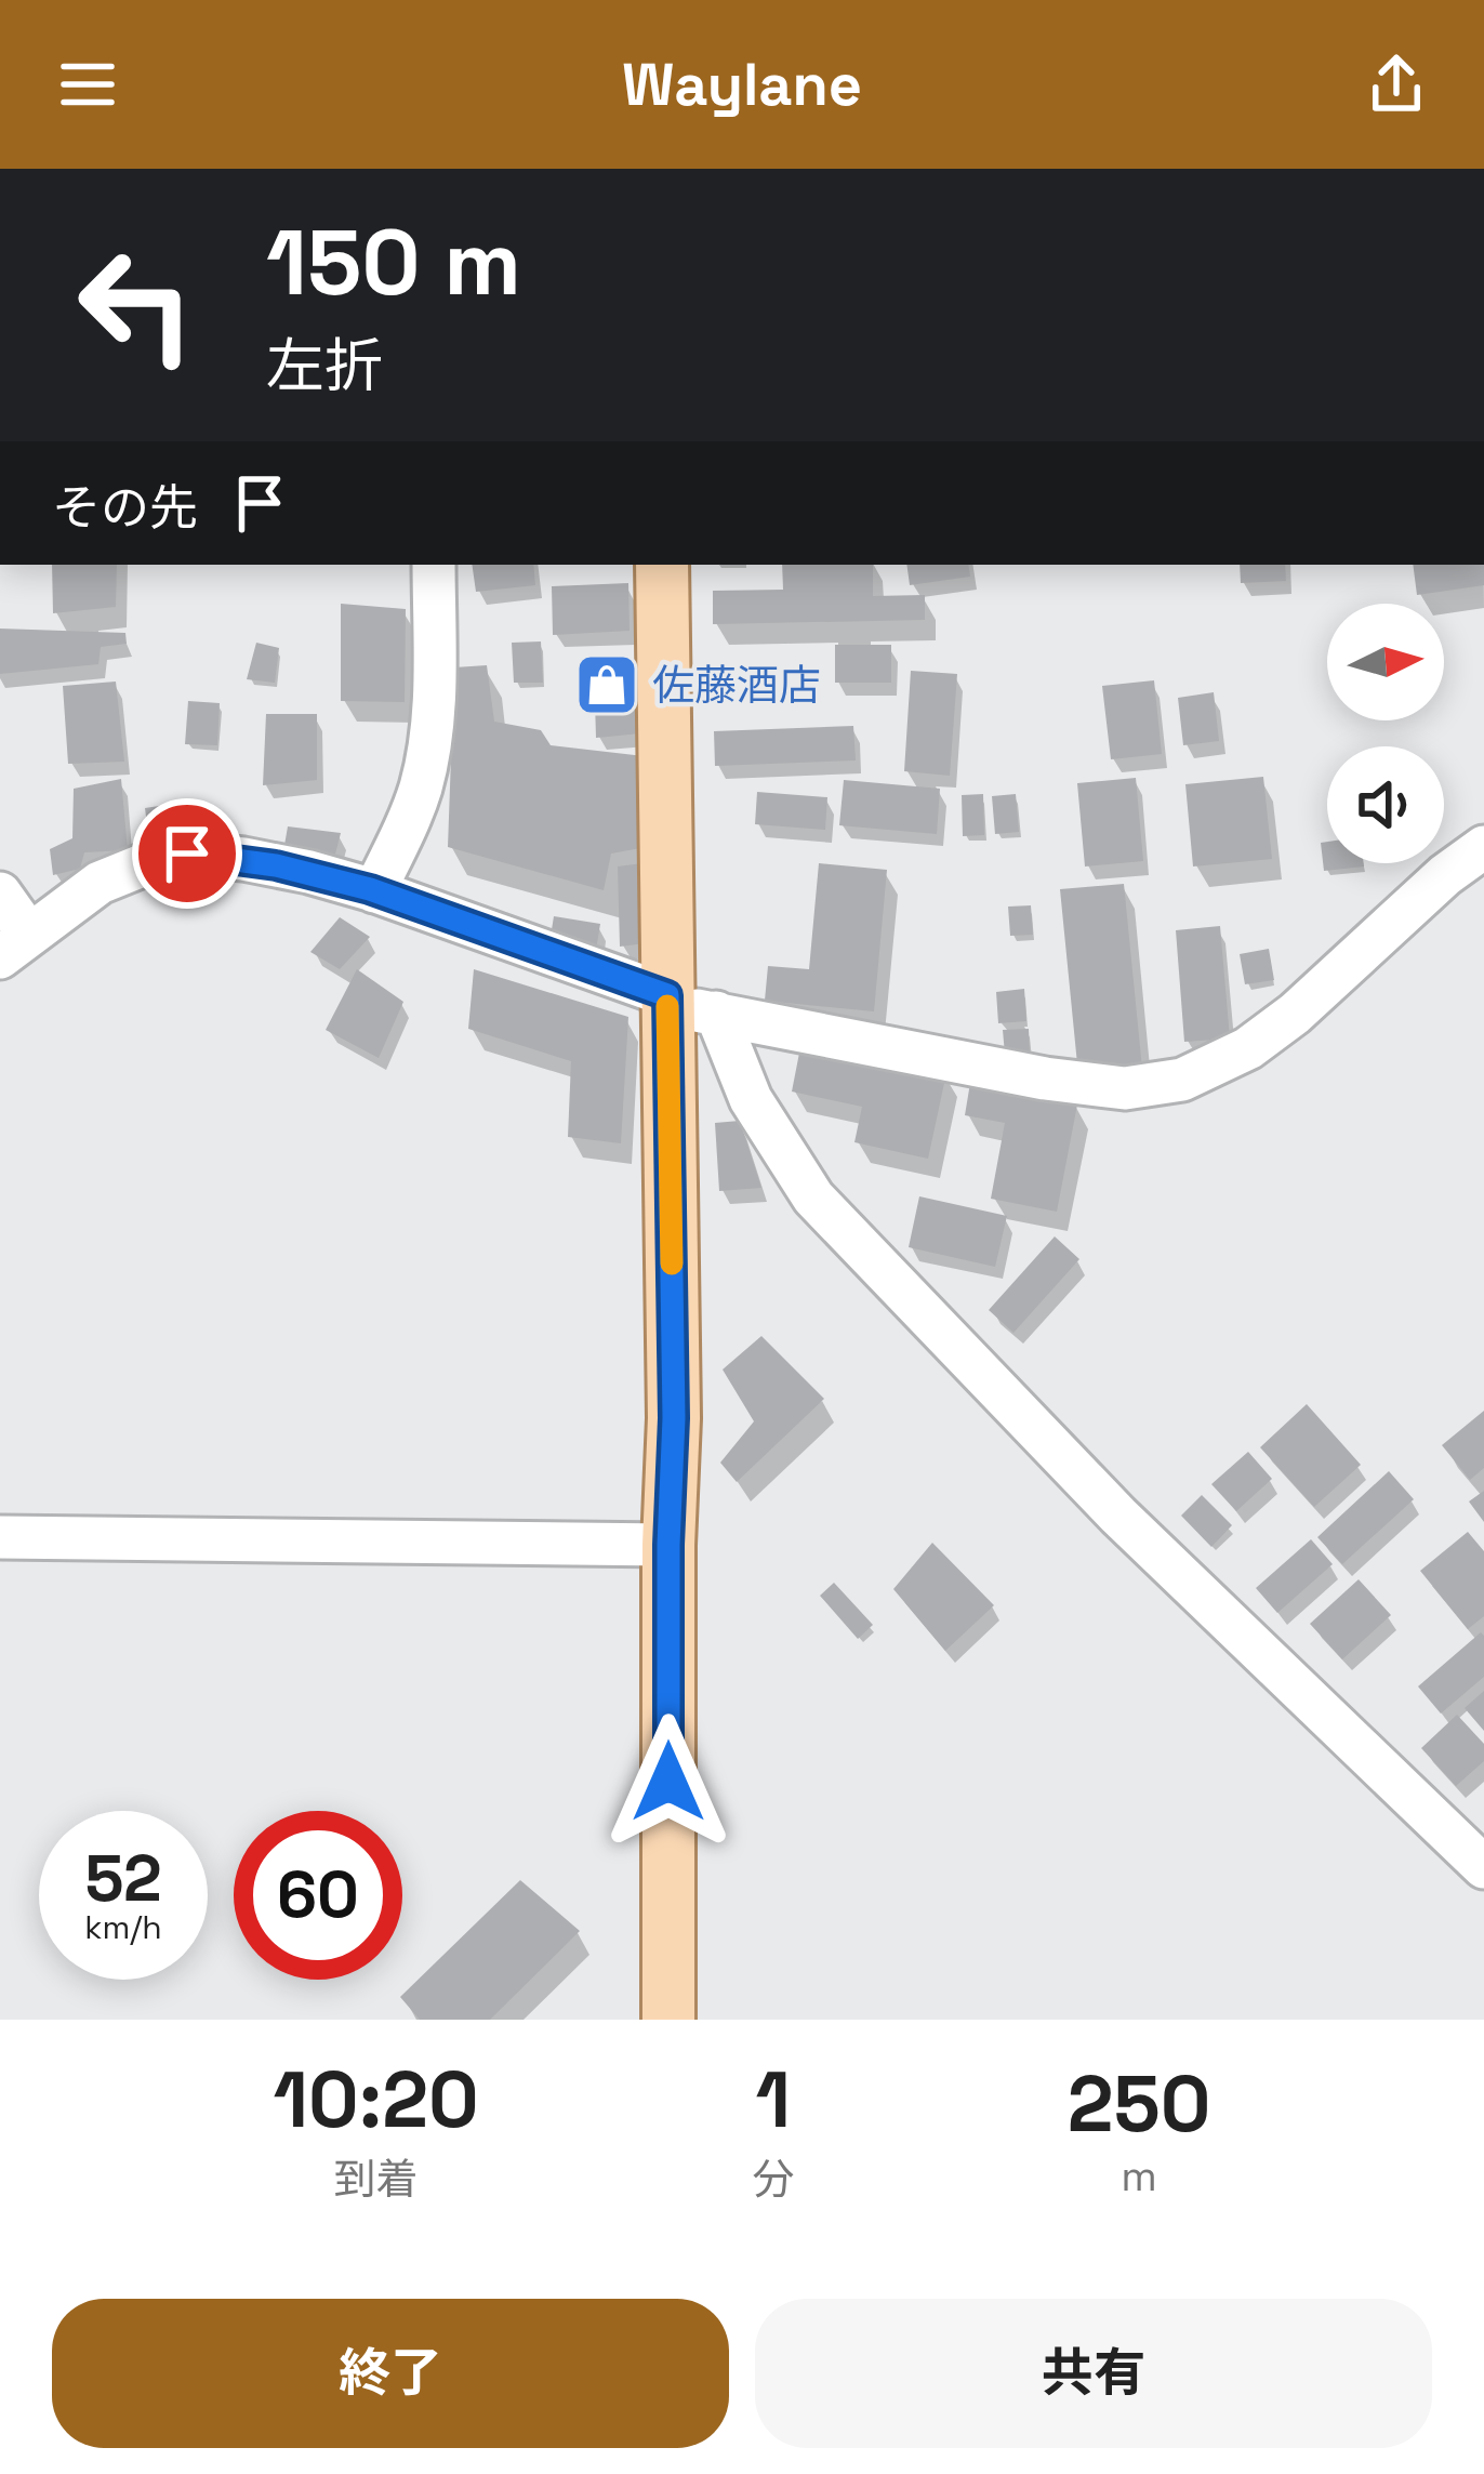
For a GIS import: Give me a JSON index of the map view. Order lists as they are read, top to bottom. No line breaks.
{"places":{"shop":["佐藤酒店"]},"north":"right","page":{"header":"Waylane","turn":["150 m","左折"],"then":"その先","speed":"52 km/h","limit":"60","eta":["10:20","到着","1","分","250","m"],"buttons":["終了","共有"]}}
